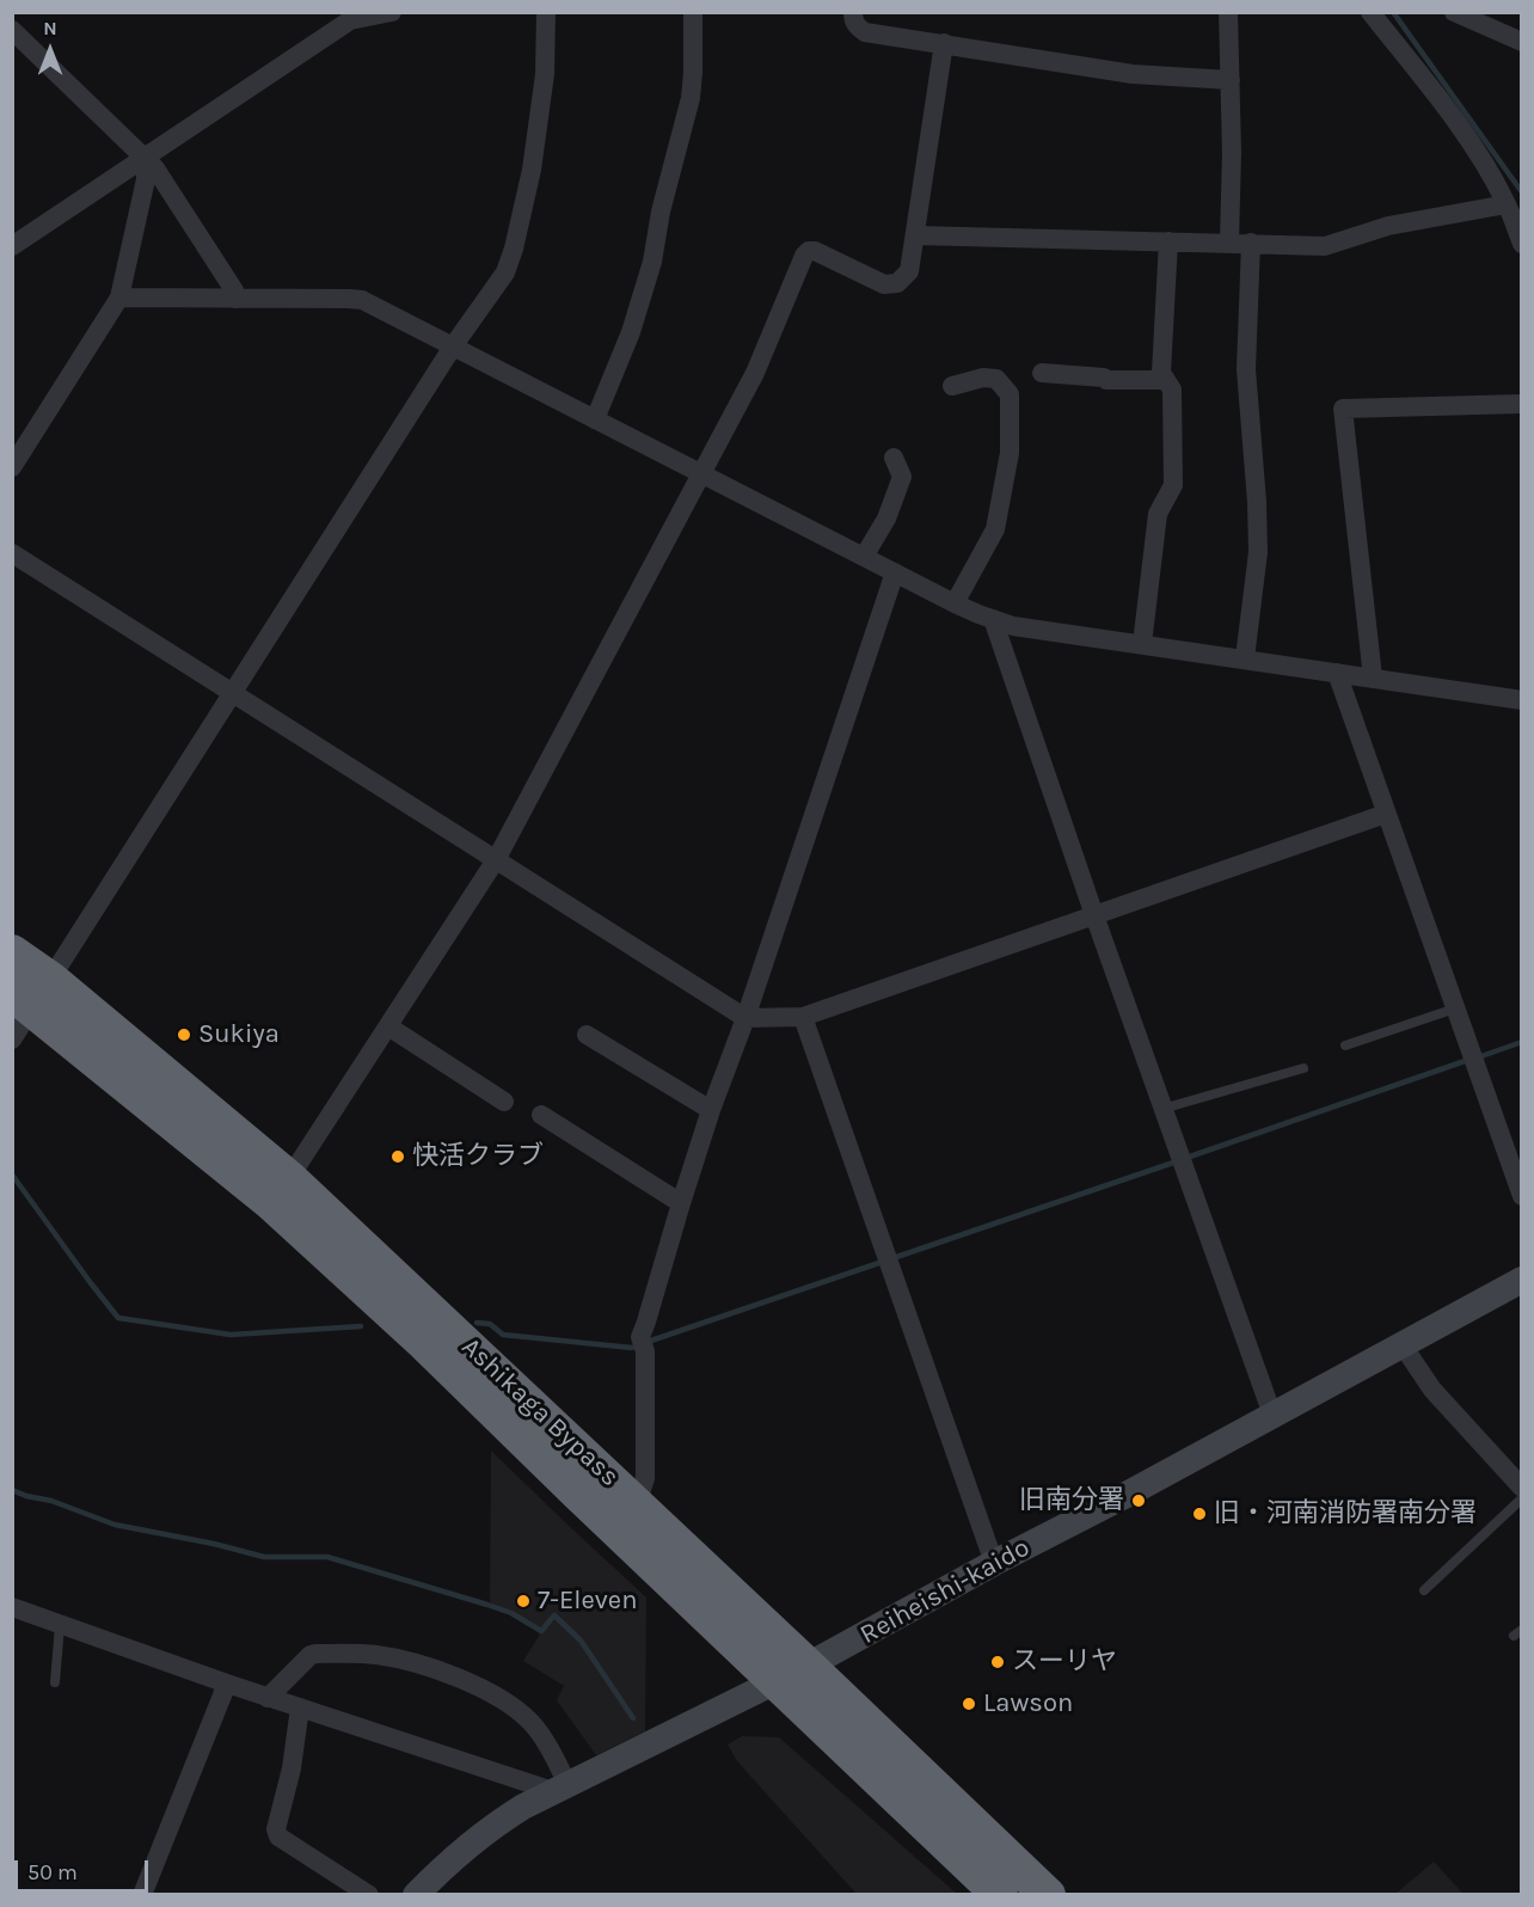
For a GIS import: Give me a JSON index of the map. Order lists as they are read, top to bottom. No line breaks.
{"streets":{"highway":["Ashikaga Bypass"],"main road":["Reiheishi-kaido"]},"crossings":[["Ashikaga Bypass","Reiheishi-kaido"]],"places":["Sukiya","快活クラブ","旧南分署","旧・河南消防署南分署","7-Eleven","スーリヤ","Lawson"],"scale_bar":"50 m","north":"top"}
